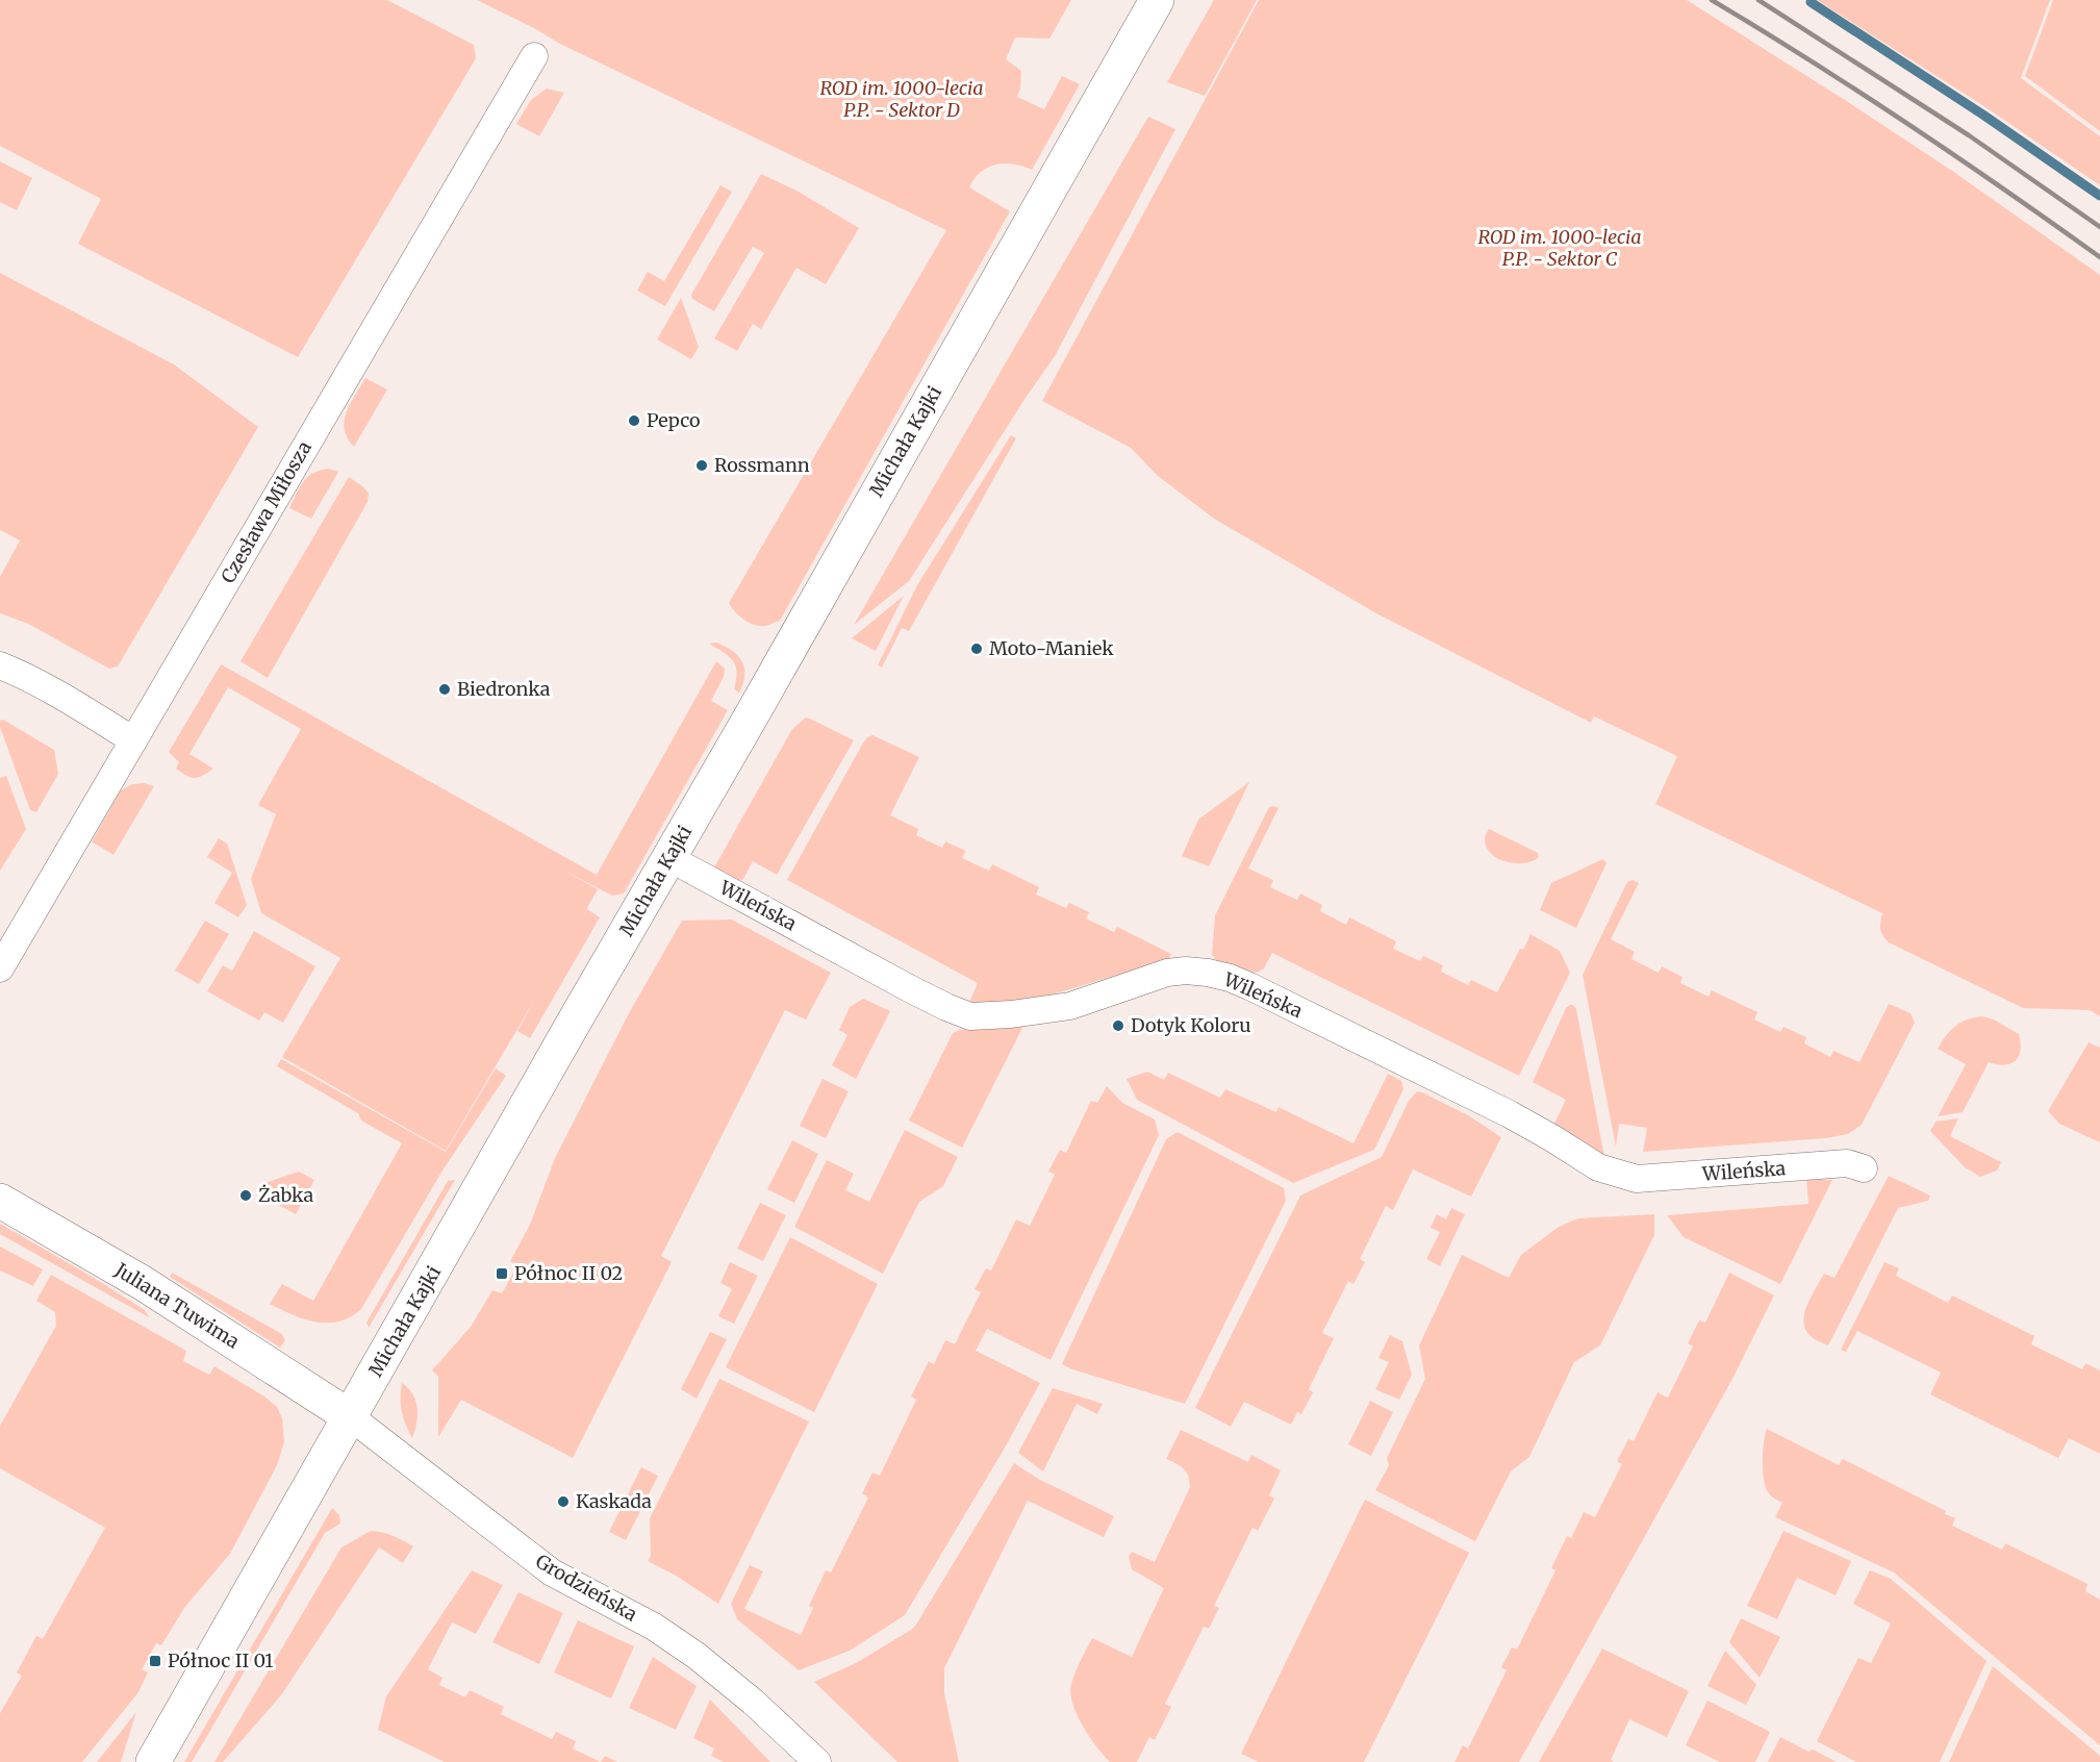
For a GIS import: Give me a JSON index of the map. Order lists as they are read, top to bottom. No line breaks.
{"streets":{"street":["Michała Kajki","Czesława Miłosza","Wileńska","Juliana Tuwima","Grodzieńska"]},"crossings":[["Michała Kajki","Wileńska"],["Michała Kajki","Juliana Tuwima"],["Michała Kajki","Grodzieńska"],["Juliana Tuwima","Grodzieńska"]],"parks":["ROD im. 1000-lecia P.P. - Sektor D","ROD im. 1000-lecia P.P. - Sektor C"],"places":{"other":["Pepco","Rossmann","Moto-Maniek","Biedronka","Dotyk Koloru","Żabka","Kaskada"],"transit":["Północ II 02","Północ II 01"]}}
